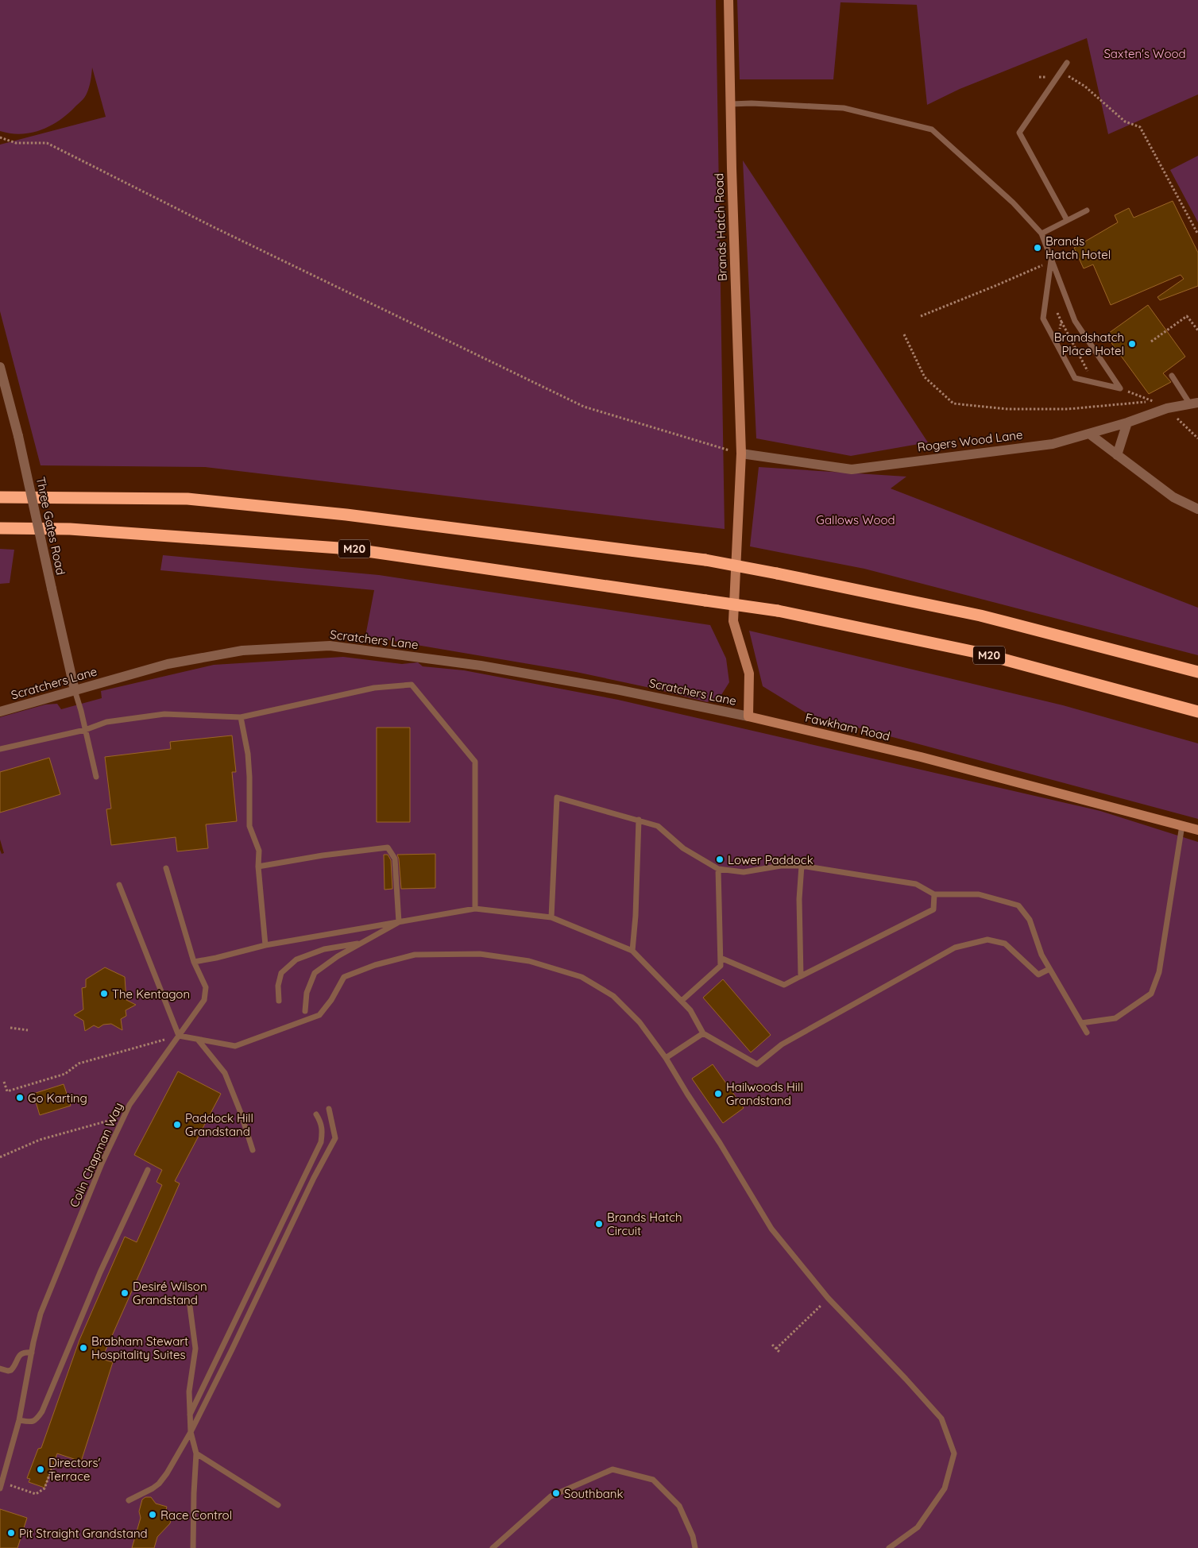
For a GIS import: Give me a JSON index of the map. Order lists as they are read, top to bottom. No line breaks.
{"streets":{"highway":["M20"],"street":["Brands Hatch Road","Rogers Wood Lane","Three Gates Road","Scratchers Lane","Fawkham Road"],"lane":["Colin Chapman Way"]},"crossings":[["Brands Hatch Road","Rogers Wood Lane"],["Three Gates Road","Scratchers Lane"],["Scratchers Lane","Fawkham Road"]],"parks":["Saxten's Wood","Gallows Wood"],"places":["Brands Hatch Hotel","Brandshatch Place Hotel","Lower Paddock","The Kentagon","Hailwoods Hill Grandstand","Go Karting","Paddock Hill Grandstand","Brands Hatch Circuit","Desiré Wilson Grandstand","Brabham Stewart Hospitality Suites","Directors' Terrace","Southbank","Race Control","Pit Straight Grandstand"]}
